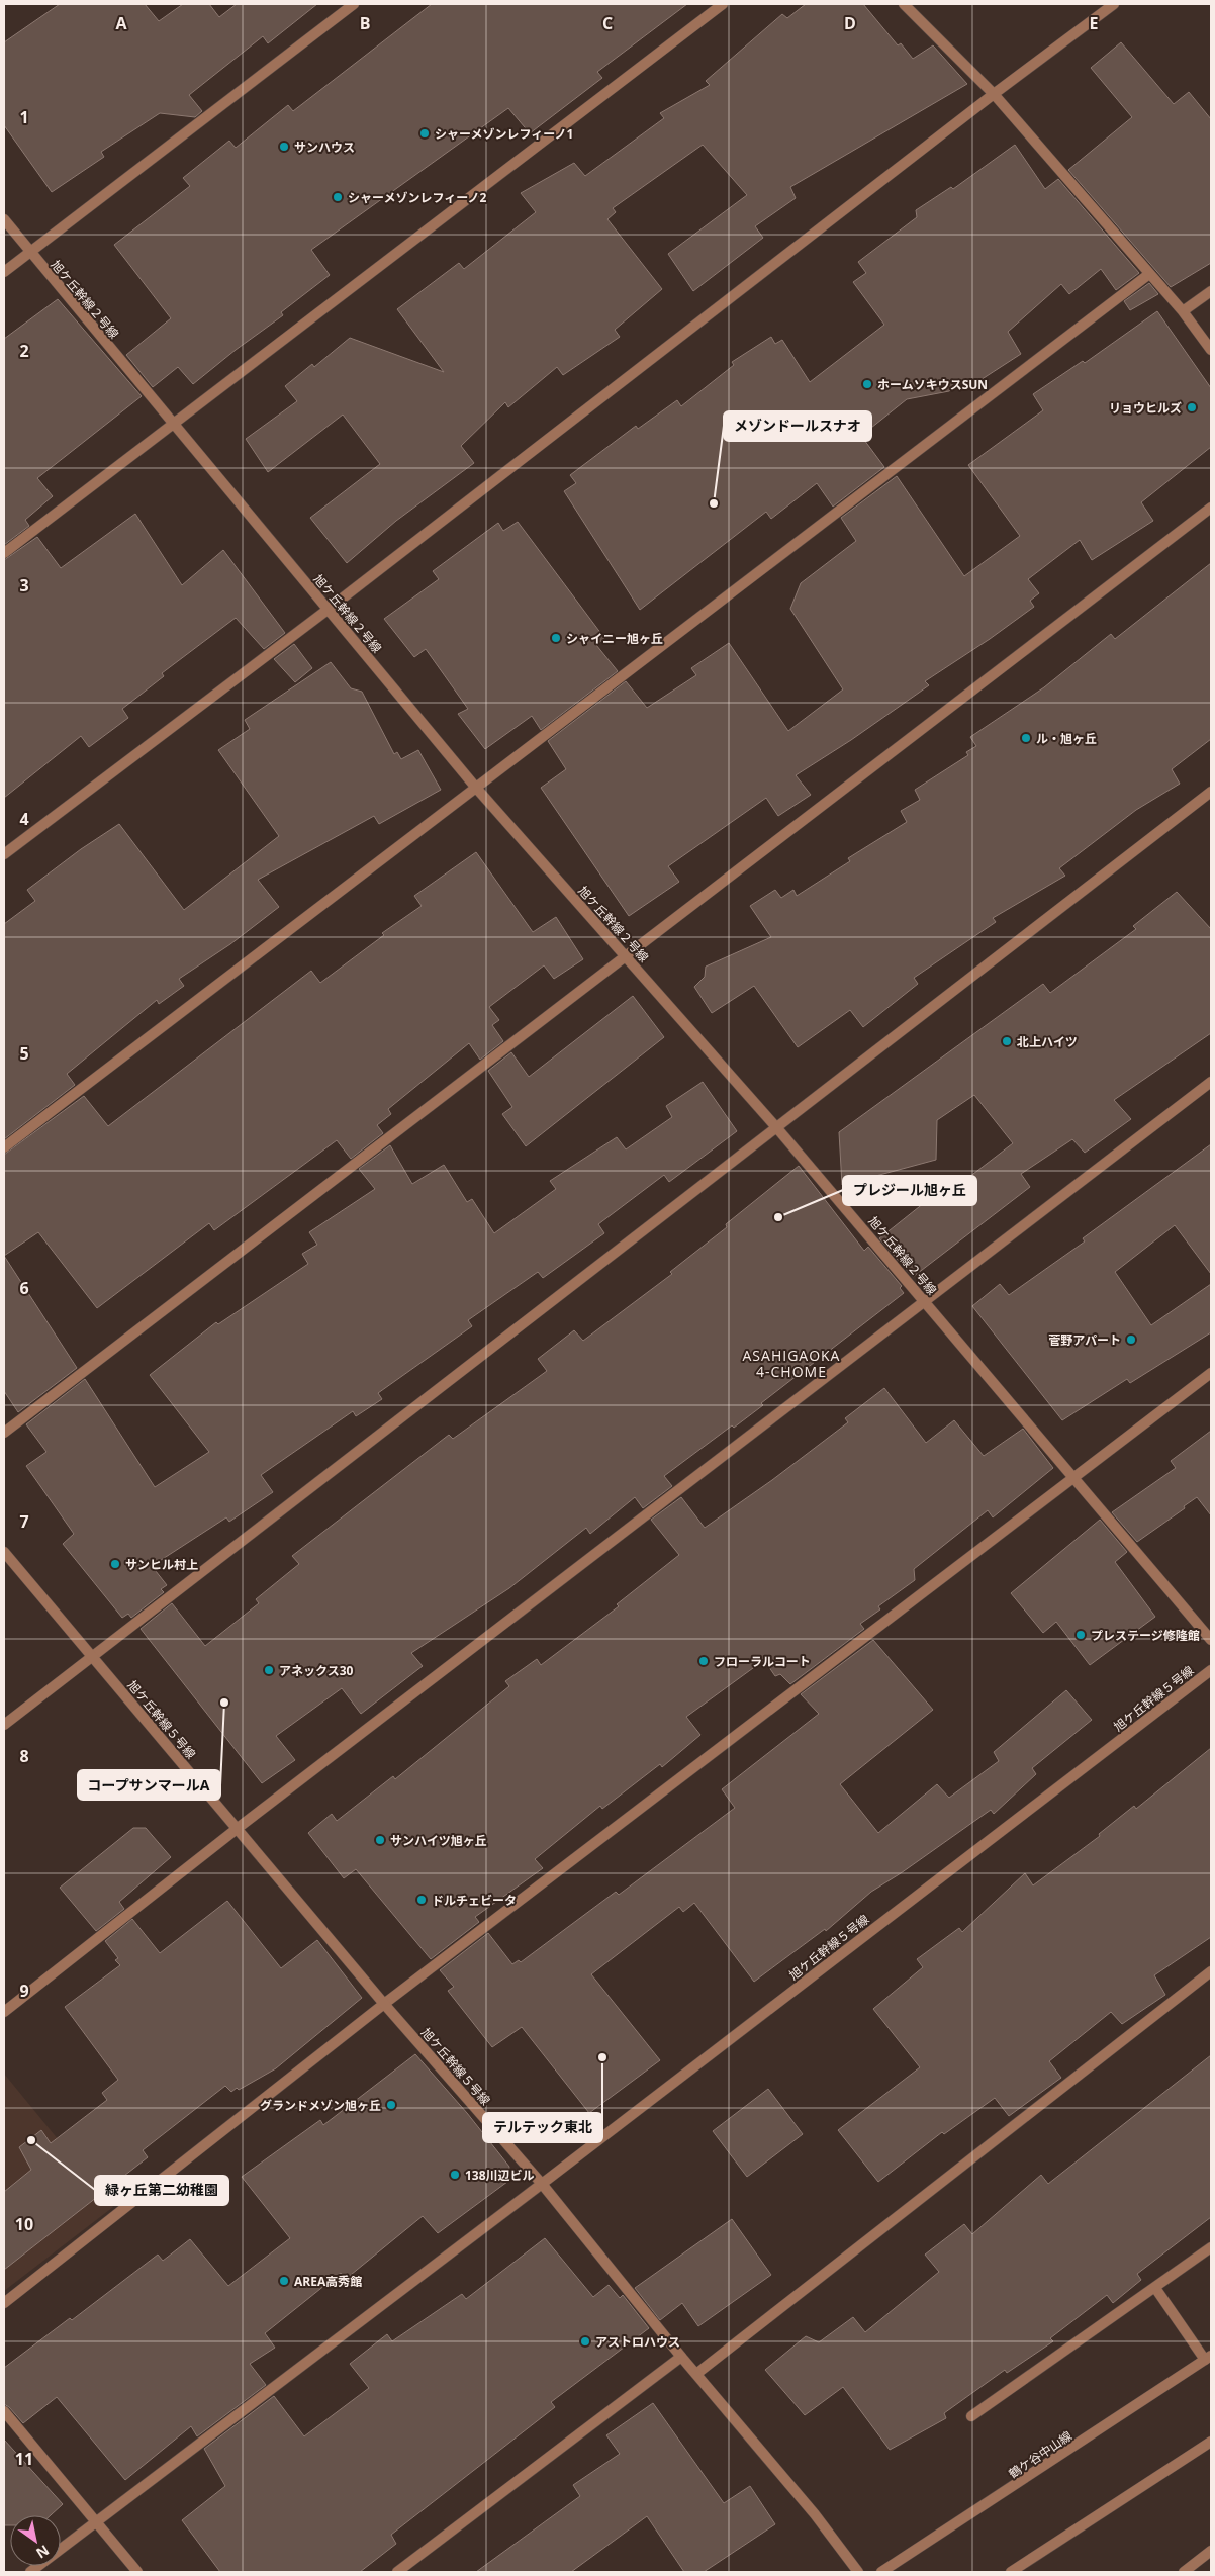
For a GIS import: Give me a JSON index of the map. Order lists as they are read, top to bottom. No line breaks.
{"streets":{"street":["旭ケ丘幹線２号線","旭ケ丘幹線５号線","鶴ケ谷中山線"]},"districts":["ASAHIGAOKA 4-CHOME"],"places":["シャーメゾンレフィーノ1","サンハウス","シャーメゾンレフィーノ2","ホームソキウスSUN","リョウヒルズ","メゾンドールスナオ","シャイニー旭ヶ丘","ル・旭ヶ丘","北上ハイツ","プレジール旭ヶ丘","菅野アパート","サンヒル村上","プレステージ修隆館","フローラルコート","アネックス30","コープサンマールA","サンハイツ旭ヶ丘","ドルチェビータ","テルテック東北","グランドメゾン旭ヶ丘","緑ヶ丘第二幼稚園","138川辺ビル","AREA高秀館","アストロハウス"],"north":"bottom right","grid":{"columns":["A","B","C","D","E"],"rows":["1","2","3","4","5","6","7","8","9","10","11"]}}
